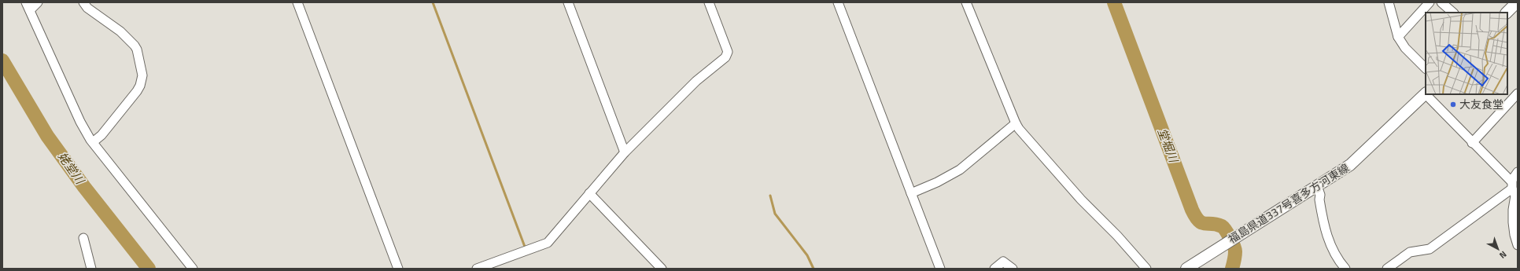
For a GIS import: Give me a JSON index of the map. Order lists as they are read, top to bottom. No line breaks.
{"streets":{"main road":["福島県道337号喜多方河東線"]},"water":["堂堀川","姥堂川"],"places":["大友食堂"],"north":"bottom right"}
